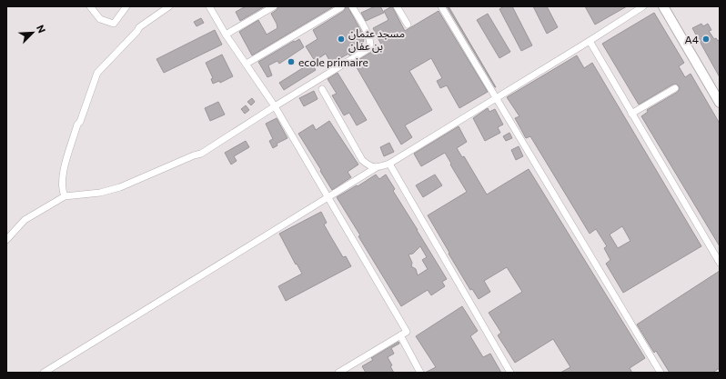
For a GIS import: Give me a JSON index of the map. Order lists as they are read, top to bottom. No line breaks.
{"places":["مسجد عثمان بن عفان","A4","ecole primaire"],"north":"top right"}
